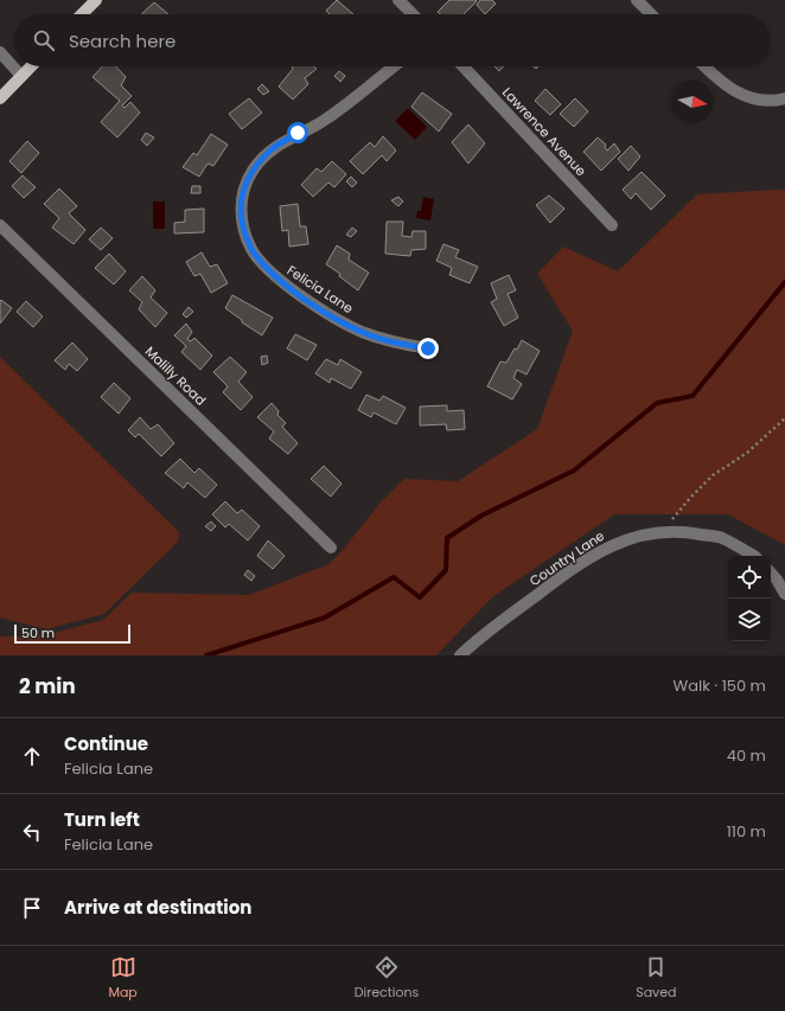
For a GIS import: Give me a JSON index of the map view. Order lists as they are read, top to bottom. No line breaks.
{"streets":{"street":["Lawrence Avenue","Felicia Lane","Malilly Road","Country Lane"]},"scale_bar":"50 m","north":"right","page":{"search":"Search here","scale":"50 m","heading":["2 min","Walk · 150 m"],"list":[["Continue","Felicia Lane","40 m"],["Turn left","Felicia Lane","110 m"],"Arrive at destination"],"nav":["Map","Directions","Saved"]}}
